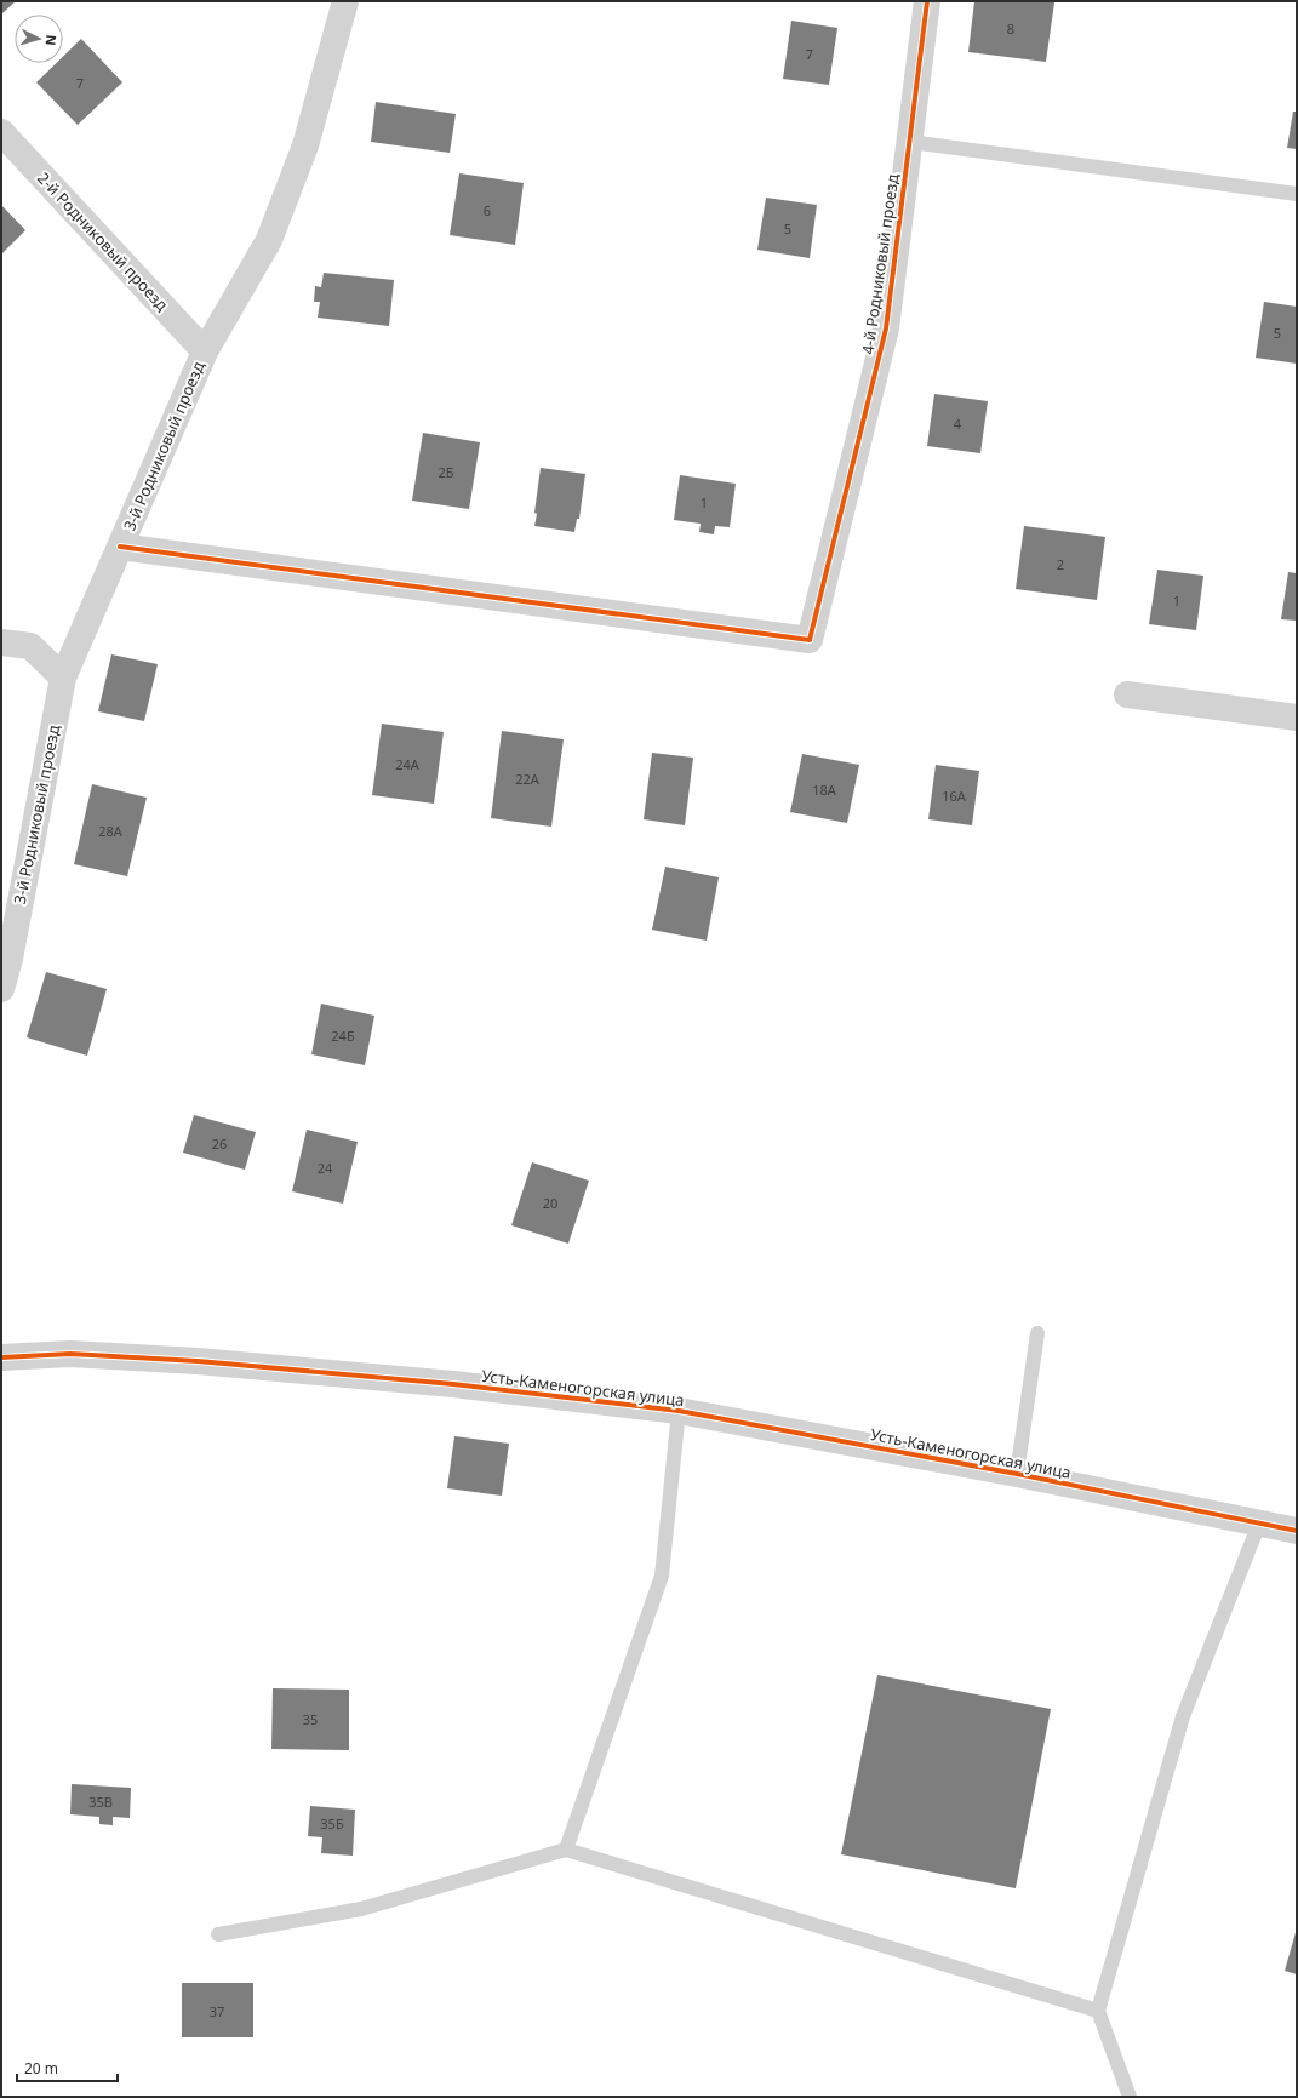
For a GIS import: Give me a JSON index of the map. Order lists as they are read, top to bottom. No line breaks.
{"streets":{"street":["2-й Родниковый проезд","4-й Родниковый проезд","3-й Родниковый проезд","Усть-Каменогорская улица"]},"crossings":[["2-й Родниковый проезд","3-й Родниковый проезд"],["4-й Родниковый проезд","3-й Родниковый проезд"]],"house_numbers":["8","7","7","6","5","5","4","2Б","1","2","1","24А","22А","18А","16А","28А","24Б","26","24","20","35","35В","35Б","37"],"scale_bar":"20 m","north":"right"}
